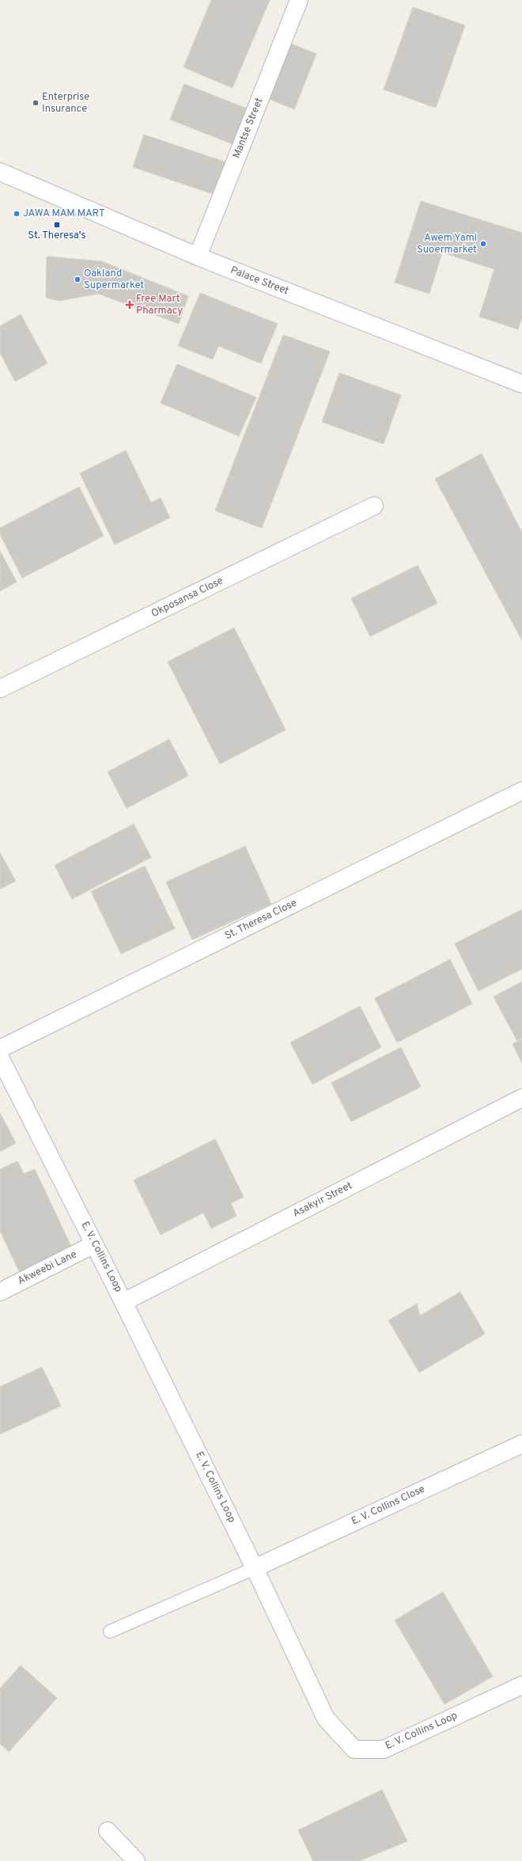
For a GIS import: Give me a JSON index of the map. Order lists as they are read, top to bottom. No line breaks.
{"streets":{"street":["Mantse Street","Palace Street","Okposansa Close","St. Theresa Close","Asakyir Street","E. V. Collins Loop","Akweebi Lane","E. V. Collins Close"]},"crossings":[["Mantse Street","Palace Street"],["Asakyir Street","E. V. Collins Loop"],["E. V. Collins Loop","Akweebi Lane"],["E. V. Collins Loop","E. V. Collins Close"]],"places":{"other":["Enterprise Insurance","JAWA MAM MART","Awem Yami Suoermarket","Oakland Supermarket"],"transit":["St. Theresa's"],"health":["Free Mart Pharmacy"]}}
